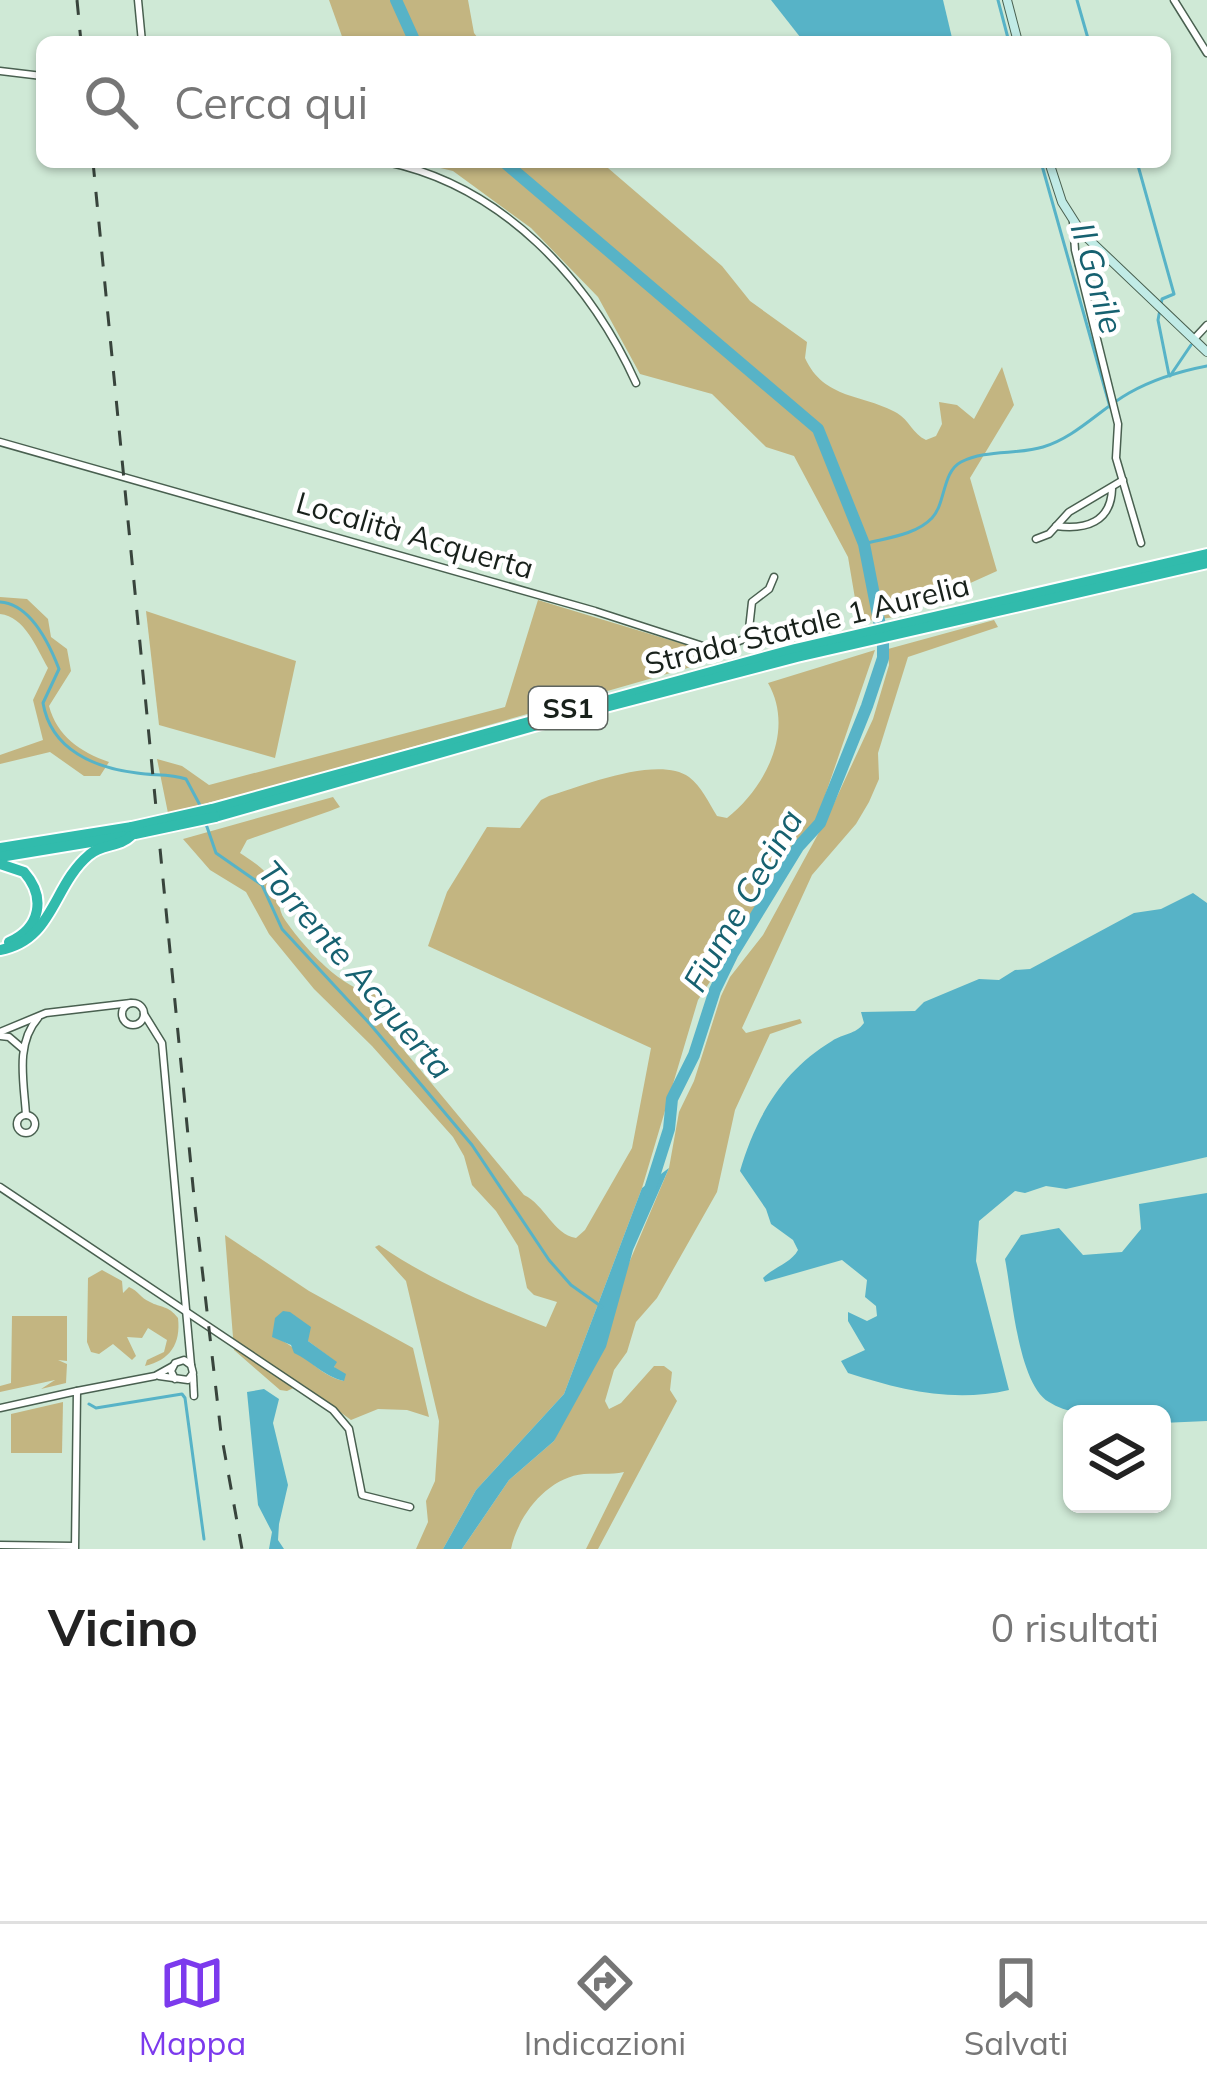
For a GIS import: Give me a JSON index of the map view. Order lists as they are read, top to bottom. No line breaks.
{"streets":{"highway":["Strada Statale 1 Aurelia","SS1"],"street":["Località Acquerta"]},"crossings":[["Strada Statale 1 Aurelia","SS1"]],"water":["Il Gorile","Fiume Cecina","Torrente Acquerta"],"page":{"search":"Cerca qui","heading":["Vicino","0 risultati"],"nav":["Mappa","Indicazioni","Salvati"]}}
